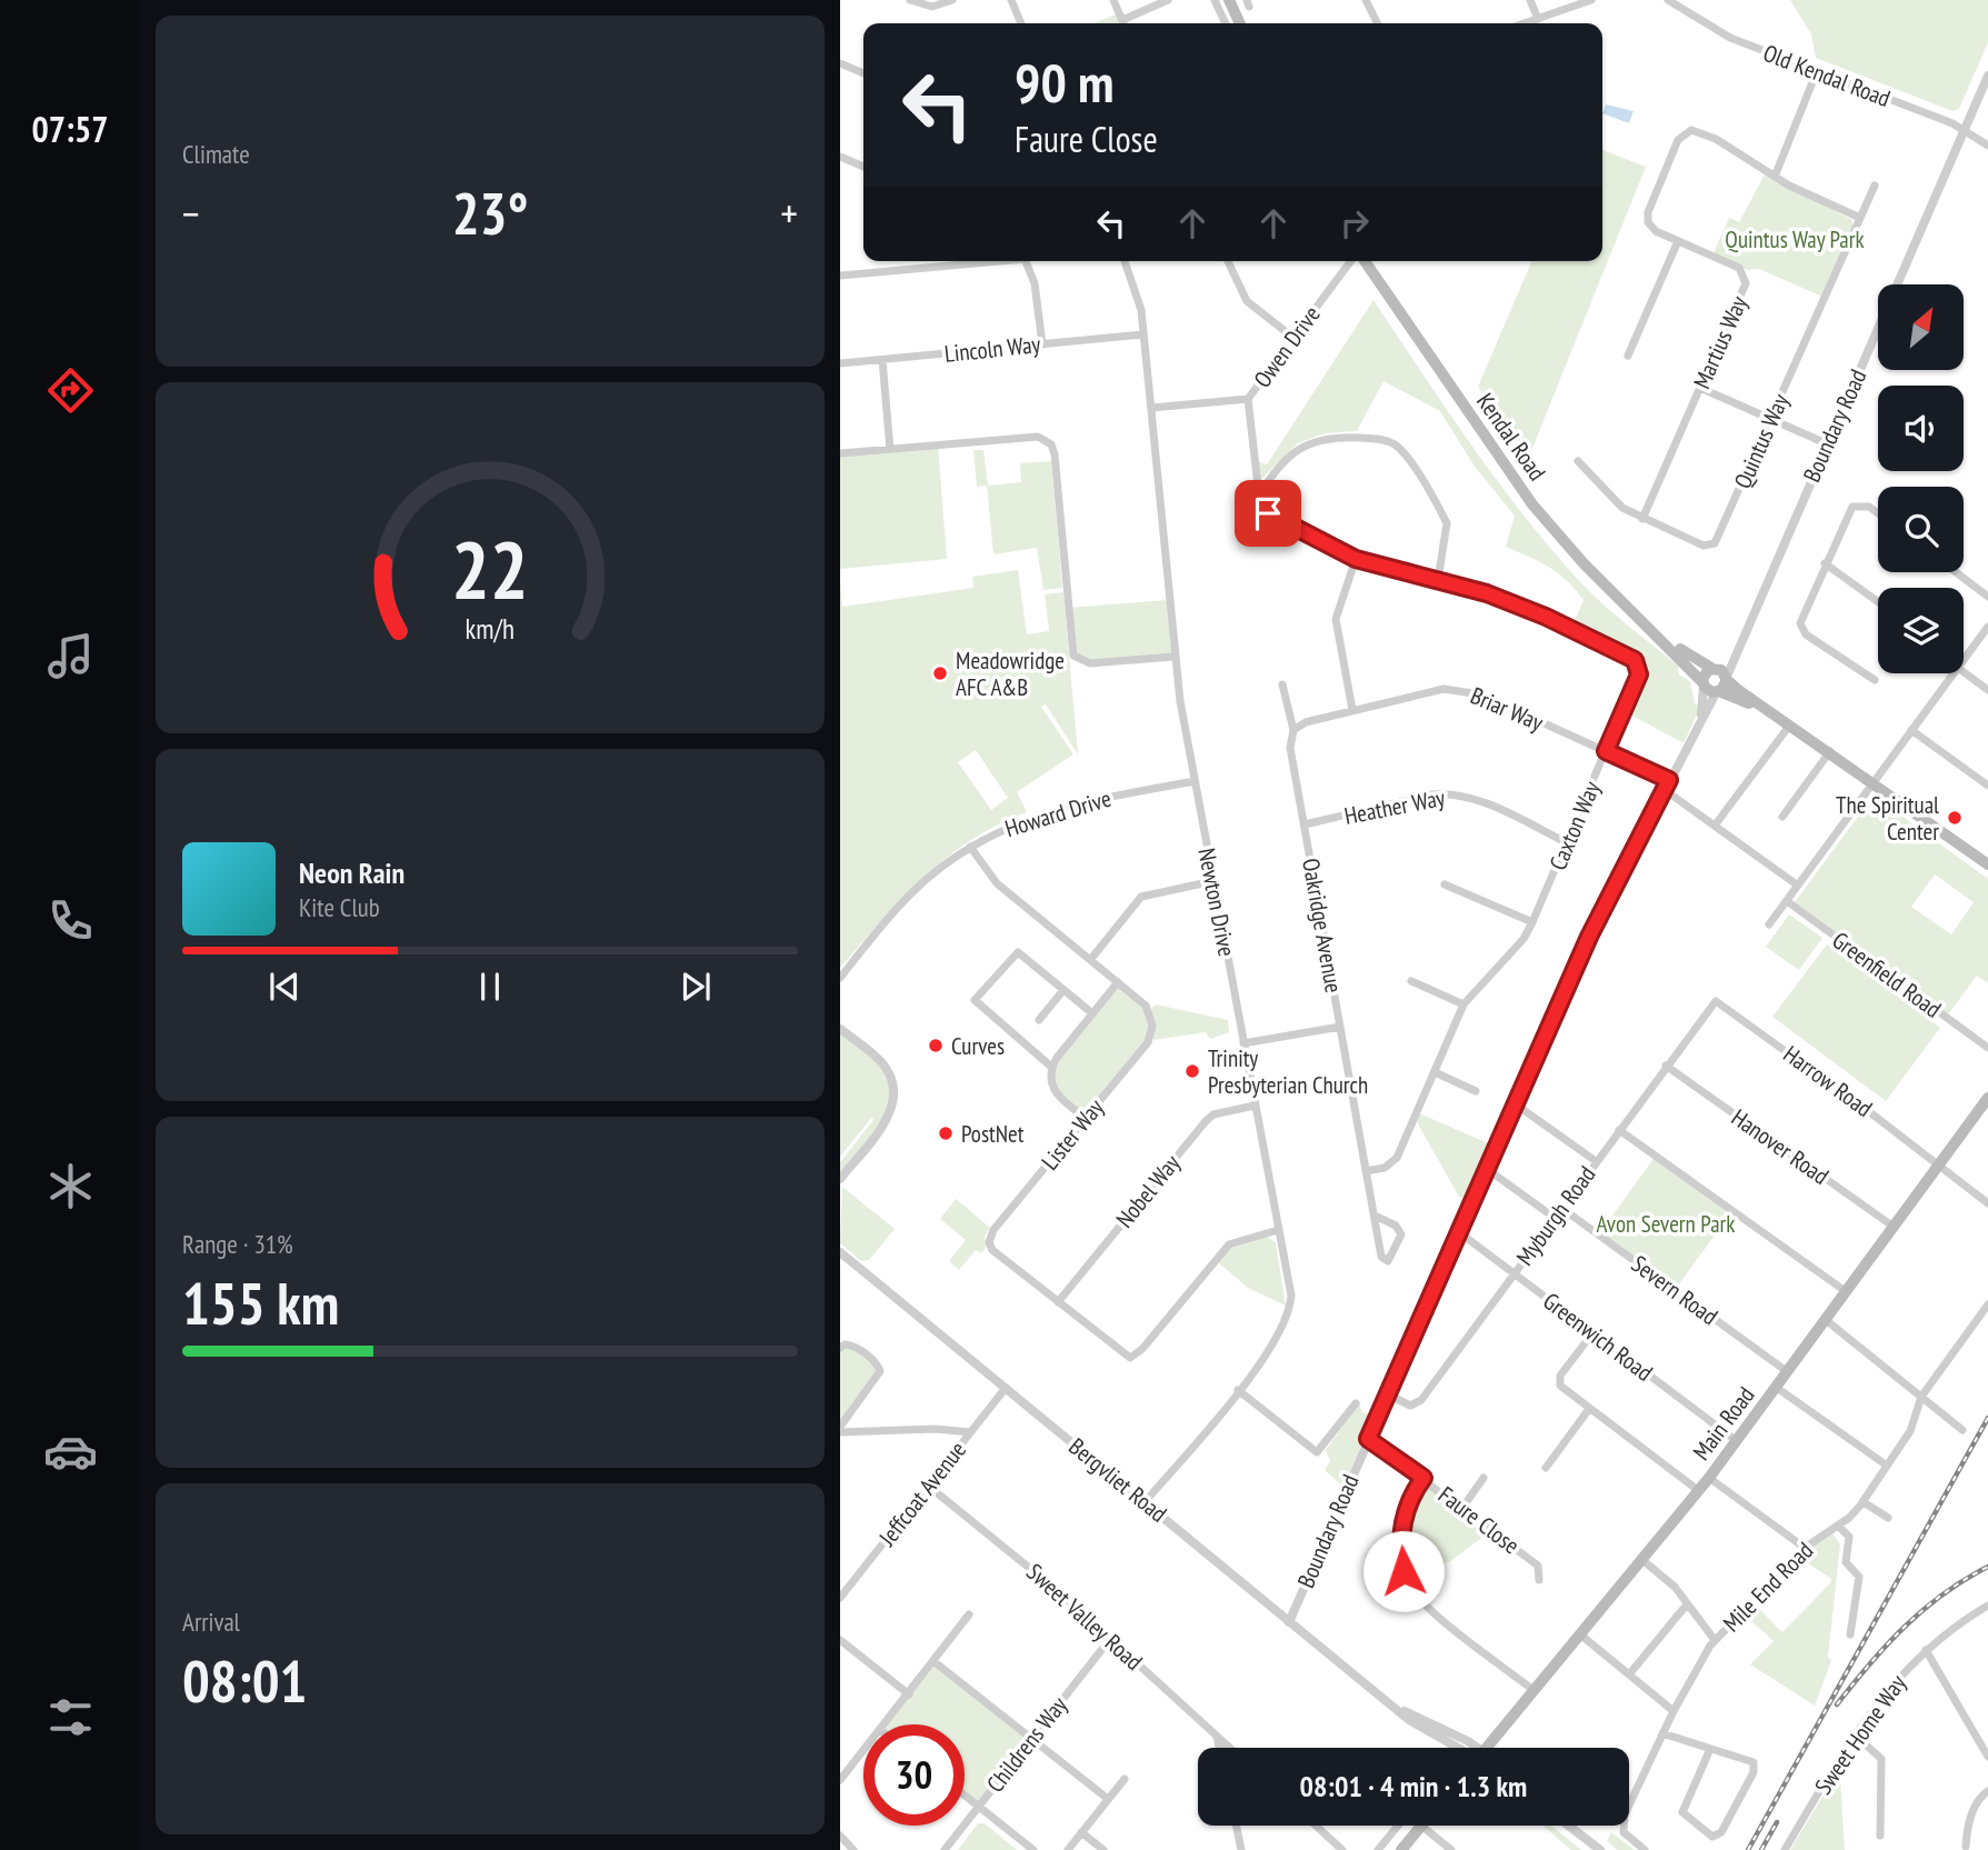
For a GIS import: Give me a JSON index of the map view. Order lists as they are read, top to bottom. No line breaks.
{"streets":{"main road":["Kendal Road","Main Road"],"street":["Old Kendal Road","Martius Way","Owen Drive","Lincoln Way","Boundary Road","Quintus Way","Briar Way","Heather Way","Howard Drive","Caxton Way","Newton Drive","Oakridge Avenue","Greenfield Road","Harrow Road","Lister Way","Hanover Road","Nobel Way","Myburgh Road","Severn Road","Greenwich Road","Bergvliet Road","Jeffcoat Avenue","Faure Close","Mile End Road","Sweet Valley Road","Sweet Home Way","Childrens Way"]},"crossings":[["Old Kendal Road","Boundary Road"],["Martius Way","Quintus Way"],["Owen Drive","Newton Drive"],["Lincoln Way","Newton Drive"],["Boundary Road","Kendal Road"],["Boundary Road","Briar Way"],["Boundary Road","Myburgh Road"],["Boundary Road","Greenwich Road"],["Boundary Road","Bergvliet Road"],["Boundary Road","Faure Close"],["Briar Way","Caxton Way"],["Briar Way","Oakridge Avenue"],["Heather Way","Caxton Way"],["Heather Way","Oakridge Avenue"],["Howard Drive","Newton Drive"],["Newton Drive","Oakridge Avenue"],["Newton Drive","Nobel Way"],["Newton Drive","Bergvliet Road"],["Harrow Road","Myburgh Road"],["Harrow Road","Main Road"],["Lister Way","Nobel Way"],["Hanover Road","Myburgh Road"],["Hanover Road","Main Road"],["Myburgh Road","Severn Road"],["Myburgh Road","Greenwich Road"],["Severn Road","Main Road"],["Greenwich Road","Main Road"],["Bergvliet Road","Jeffcoat Avenue"],["Jeffcoat Avenue","Sweet Valley Road"],["Sweet Valley Road","Childrens Way"]],"parks":["Quintus Way Park","Avon Severn Park"],"places":["Meadowridge AFC A&B","The Spiritual Center","Curves","Trinity Presbyterian Church","PostNet"],"north":"top right","page":{"tabs":"07:57","tile":["Climate",["Range · 31%","155 km"],["Arrival","08:01"]],"turn":["90 m","Faure Close"],"heat":["−","23°","+"],"song":["Neon Rain","Kite Club"],"limit":"30","trip":"08:01 · 4 min · 1.3 km","gauge":["22","km/h"]}}
